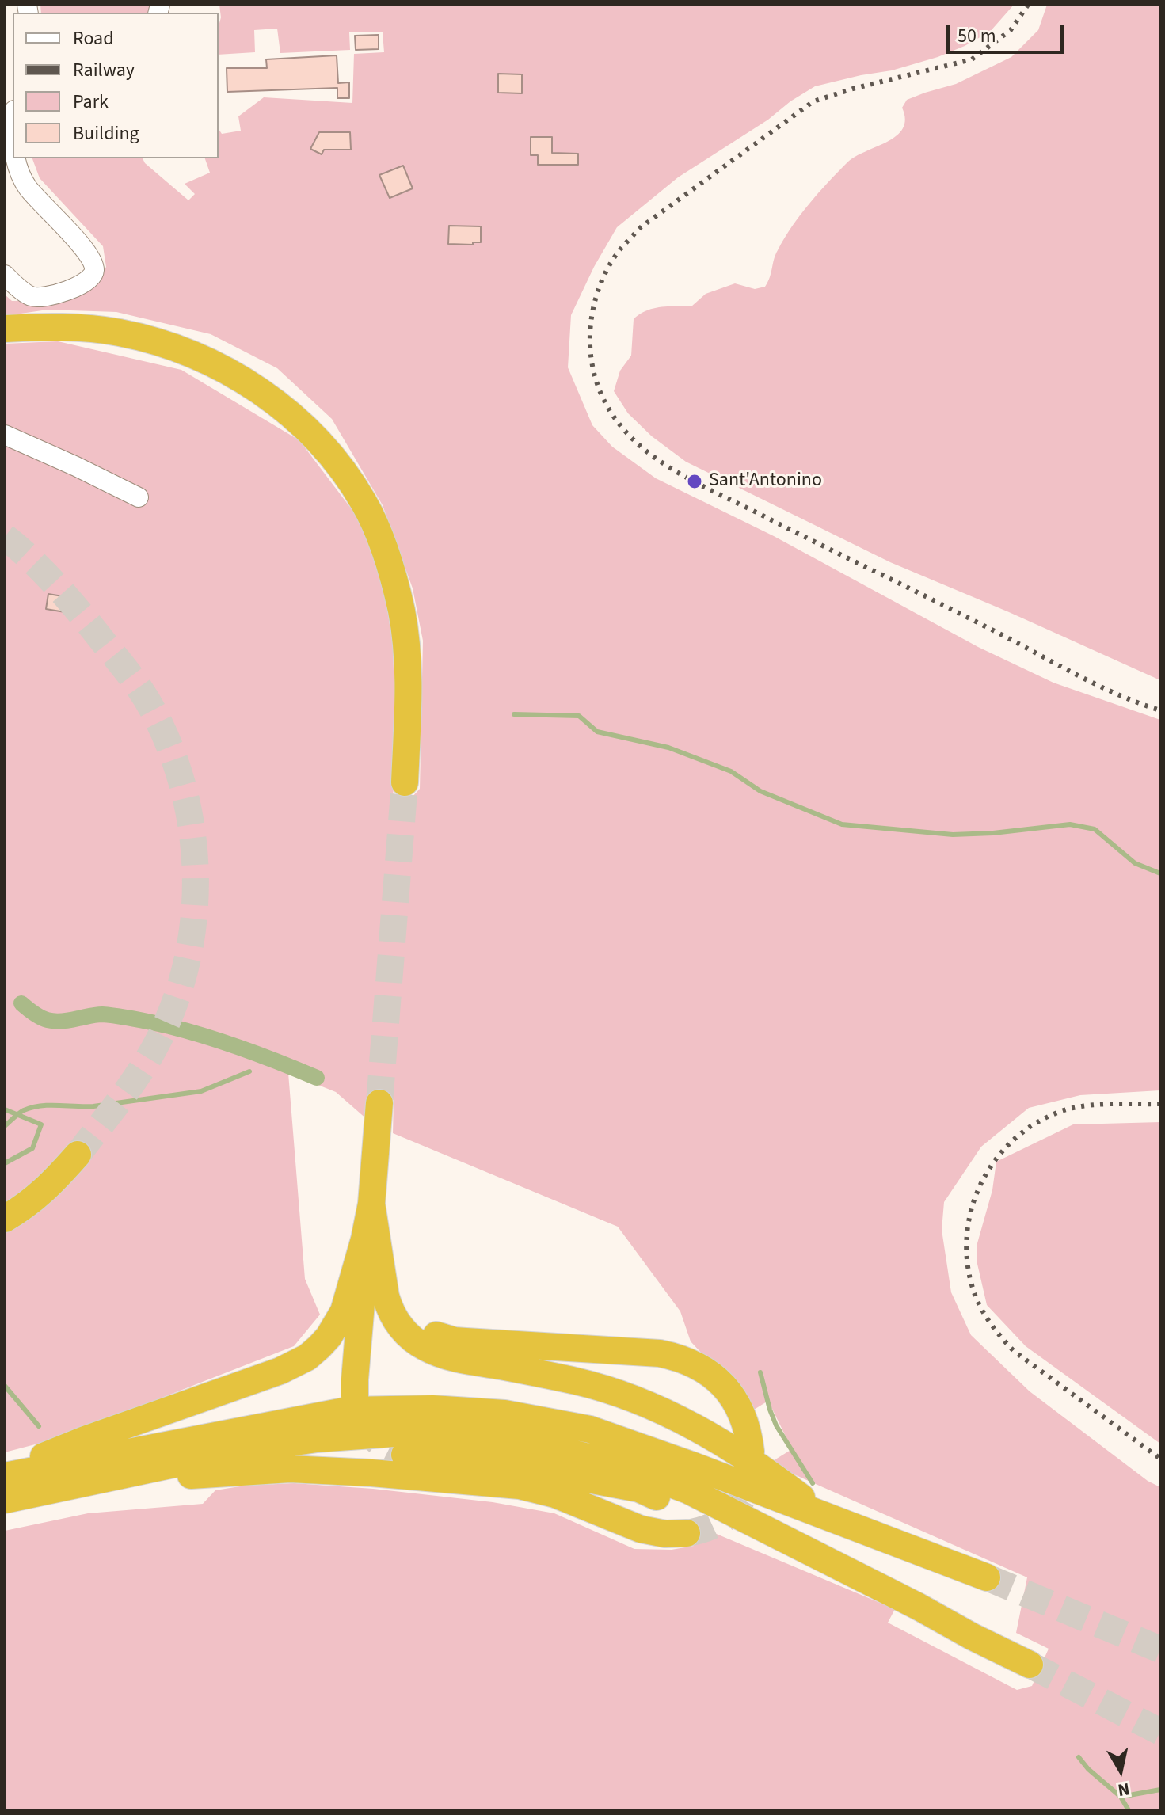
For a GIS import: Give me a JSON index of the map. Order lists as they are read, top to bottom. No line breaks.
{"places":["Sant'Antonino"],"legend":["Road","Railway","Park","Building"],"scale_bar":"50 m","north":"bottom"}
